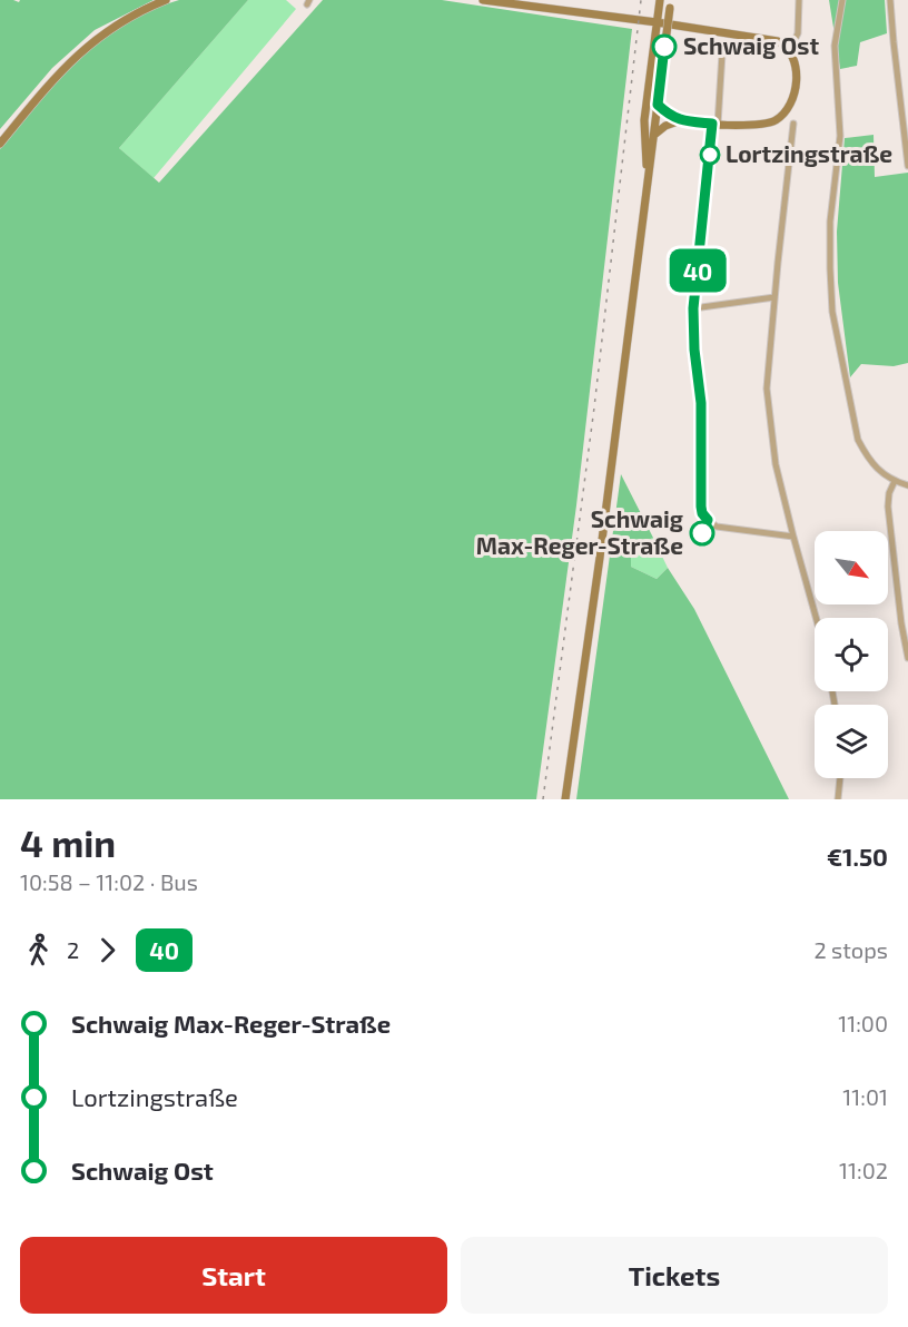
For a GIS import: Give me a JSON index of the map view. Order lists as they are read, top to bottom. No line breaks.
{"places":["Schwaig Ost","Lortzingstraße","Schwaig Max-Reger-Straße"],"lines":["bus line 40"],"north":"bottom right","page":{"on_map":"40","heading":["4 min","10:58 – 11:02 · Bus","€1.50"],"legs":["2","40","2 stops"],"list":[{"name":"Schwaig Max-Reger-Straße","value":"11:00"},{"name":"Lortzingstraße","value":"11:01"},{"name":"Schwaig Ost","value":"11:02"}],"buttons":["Start","Tickets"]}}
